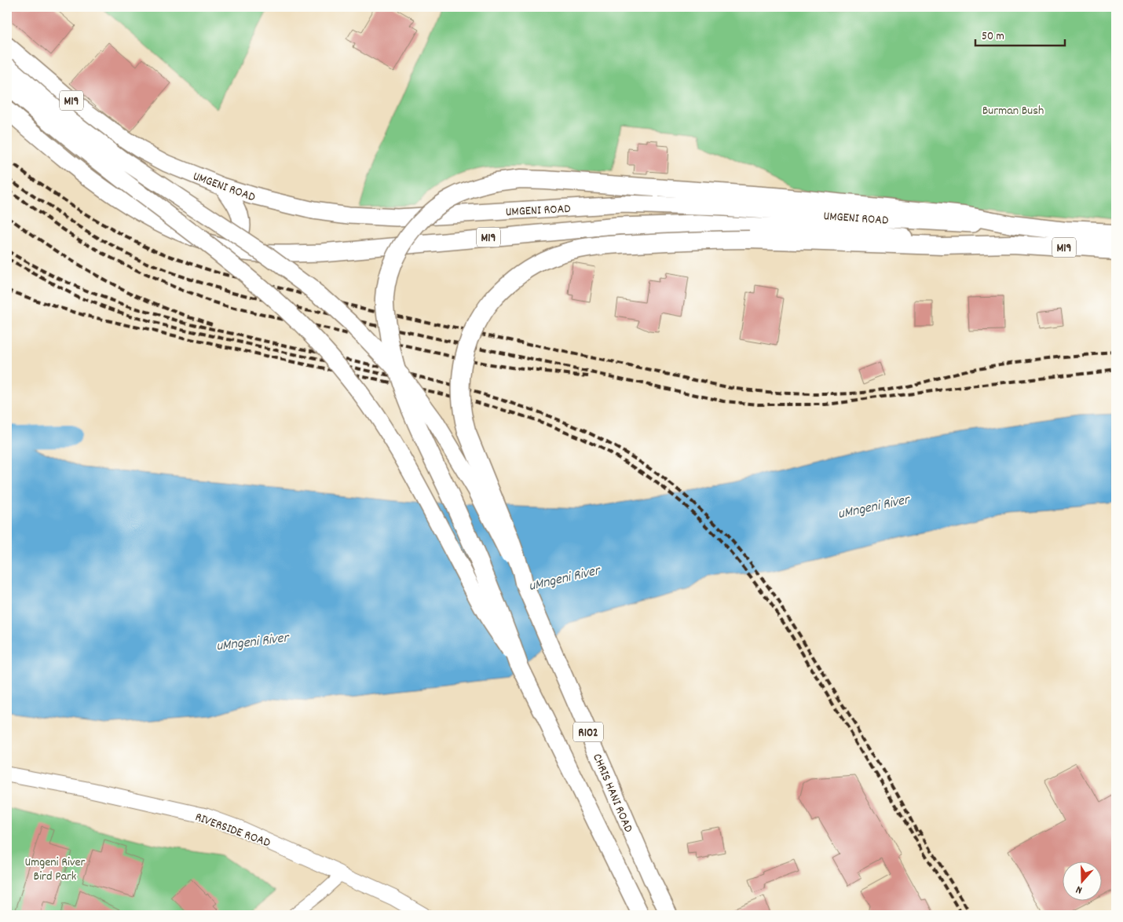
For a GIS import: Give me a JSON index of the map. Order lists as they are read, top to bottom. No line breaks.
{"streets":{"highway":["M19","UMGENI ROAD"],"main road":["R102","CHRIS HANI ROAD","RIVERSIDE ROAD"]},"water":["uMngeni River"],"parks":["Burman Bush","Umgeni River Bird Park"],"scale_bar":"50 m","north":"bottom"}
